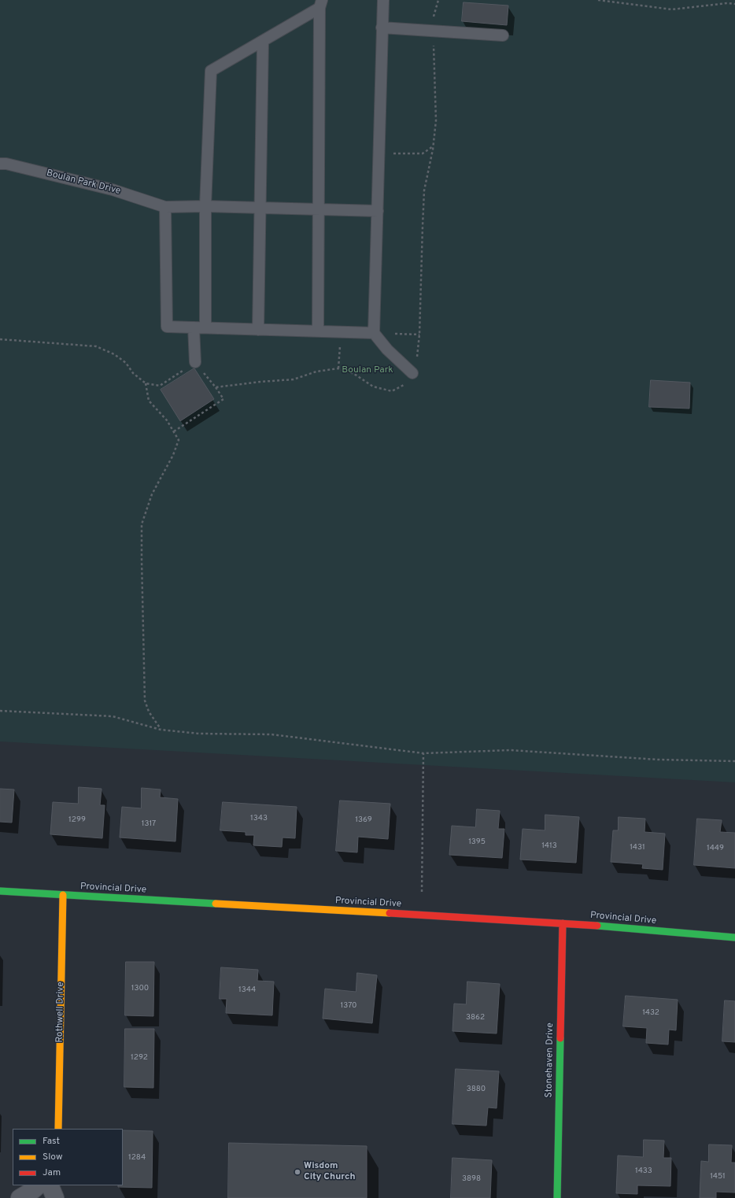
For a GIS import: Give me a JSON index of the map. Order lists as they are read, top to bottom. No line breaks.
{"streets":{"street":["Provincial Drive","Rothwell Drive","Stonehaven Drive"],"lane":["Boulan Park Drive"]},"crossings":[["Provincial Drive","Rothwell Drive"],["Provincial Drive","Stonehaven Drive"]],"parks":["Boulan Park"],"places":["Wisdom City Church"],"house_numbers":["1343","1299","1369","1317","1395","1413","1431","1449","1300","1344","1370","1432","3862","1292","3880","1284","1433","1451","3898"],"legend":["Fast","Slow","Jam"]}
